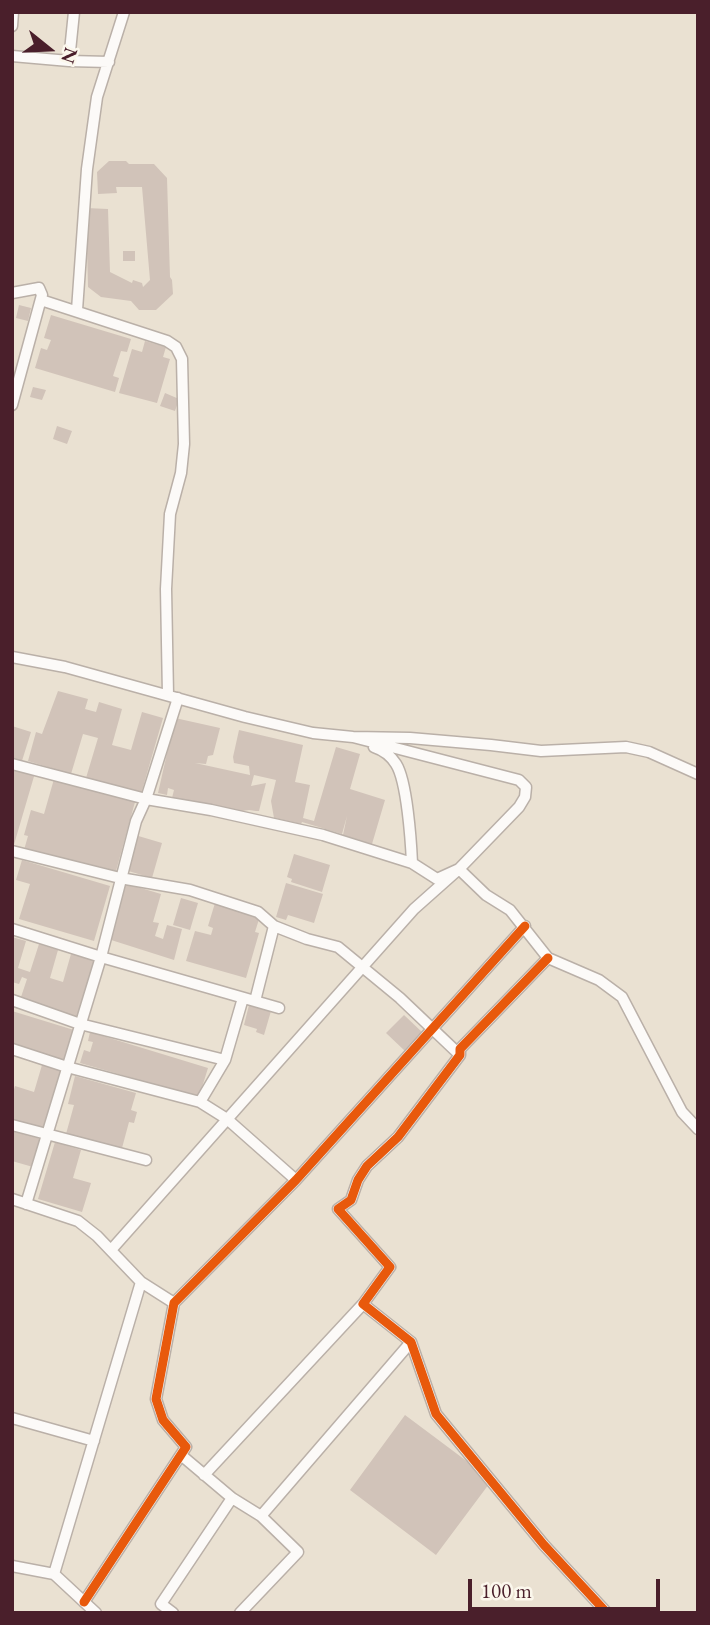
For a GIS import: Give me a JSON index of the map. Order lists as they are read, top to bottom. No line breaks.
{"scale_bar":"100 m","north":"right"}
